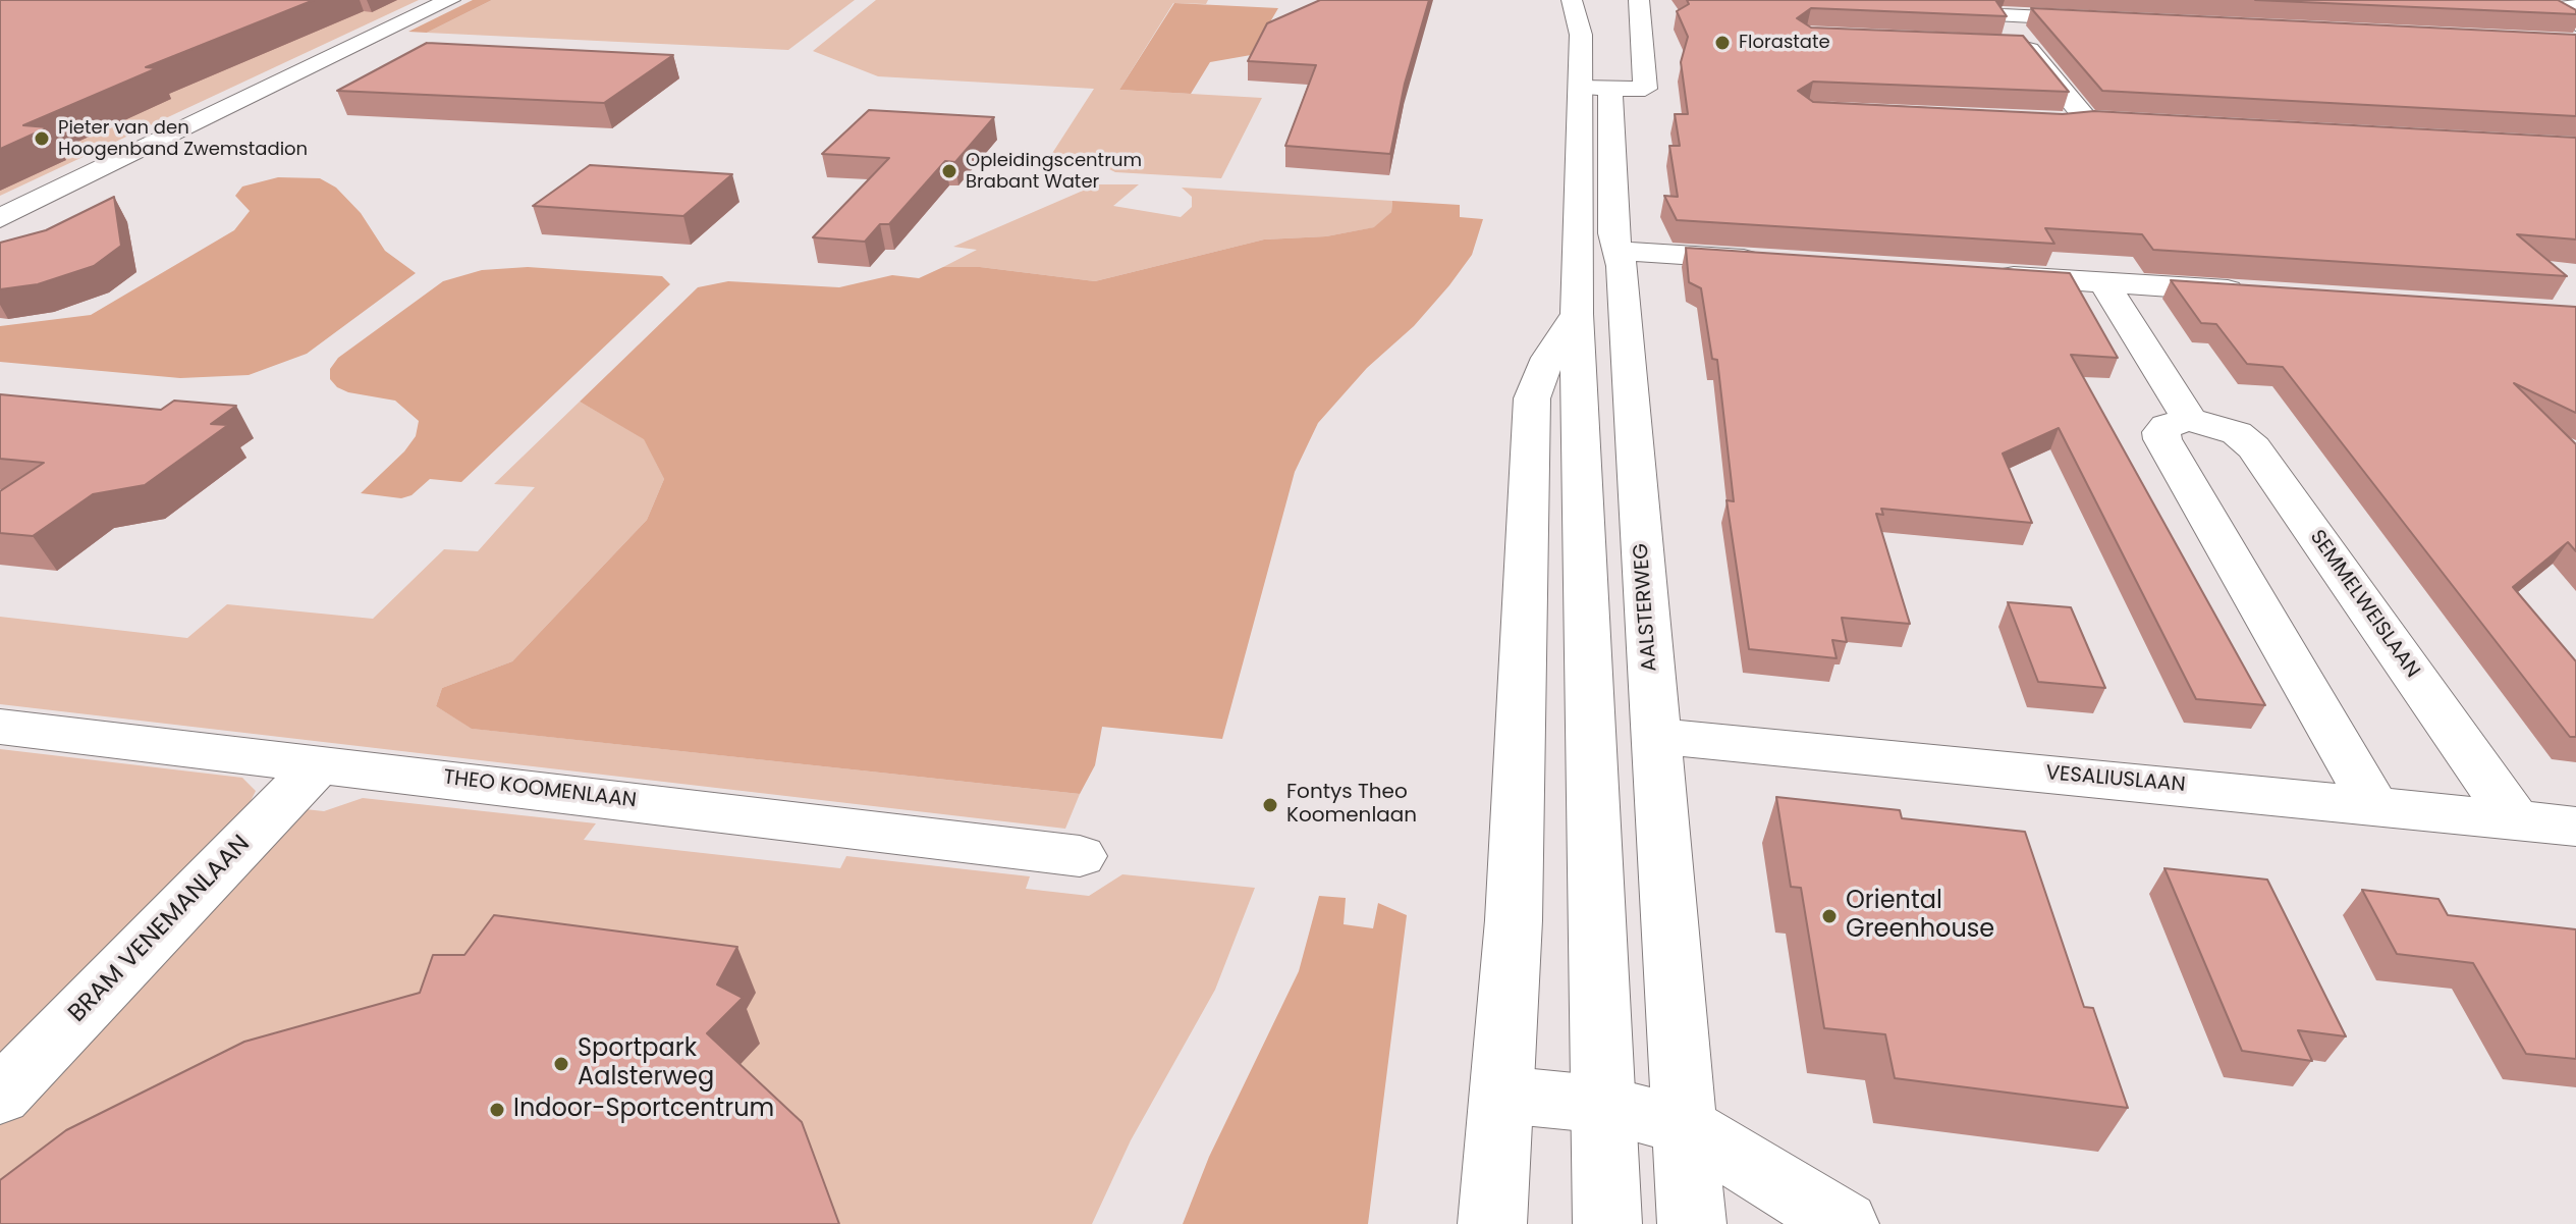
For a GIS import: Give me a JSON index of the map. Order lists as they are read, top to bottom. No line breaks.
{"streets":{"street":["SEMMELWEISLAAN","AALSTERWEG","VESALIUSLAAN","THEO KOOMENLAAN","BRAM VENEMANLAAN"]},"crossings":[["SEMMELWEISLAAN","VESALIUSLAAN"],["AALSTERWEG","VESALIUSLAAN"],["THEO KOOMENLAAN","BRAM VENEMANLAAN"]],"places":["Florastate","Pieter van den Hoogenband Zwemstadion","Opleidingscentrum Brabant Water","Fontys Theo Koomenlaan","Oriental Greenhouse","Sportpark Aalsterweg","Indoor-Sportcentrum"]}
